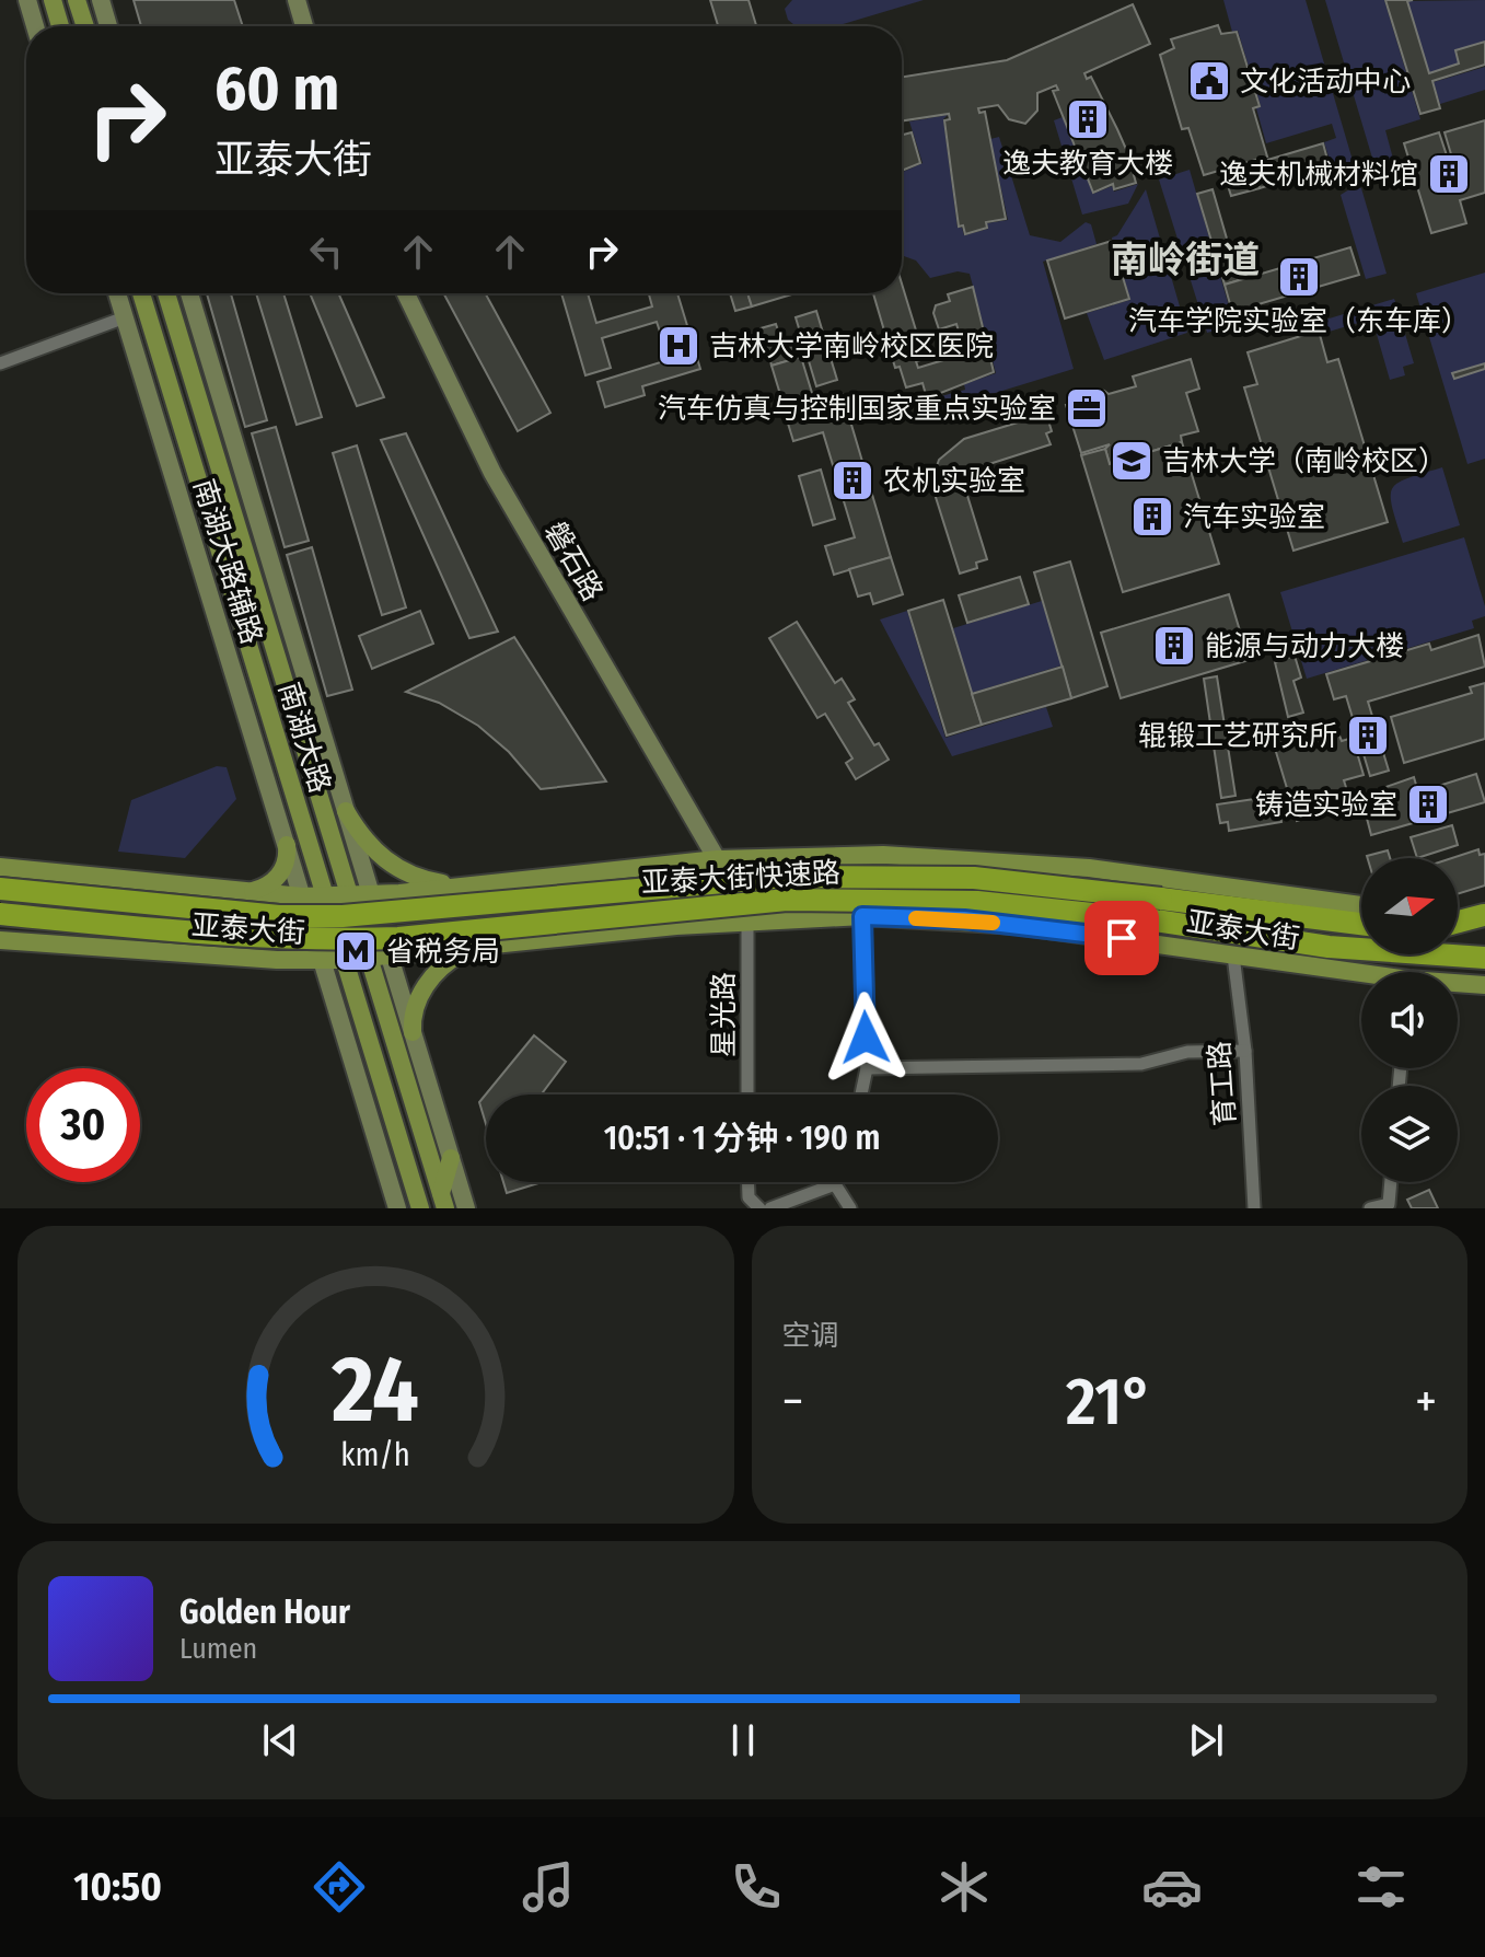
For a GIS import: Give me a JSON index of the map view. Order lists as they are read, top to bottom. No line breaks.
{"streets":{"highway":["亚泰大街快速路"],"main road":["南湖大路","亚泰大街"],"street":["南湖大路辅路","磐石路","星光路","育工路"]},"crossings":[["南湖大路辅路","亚泰大街"],["磐石路","亚泰大街"],["南湖大路","亚泰大街"],["亚泰大街","星光路"],["亚泰大街","育工路"]],"districts":["南岭街道"],"places":{"public building":["文化活动中心"],"building":["逸夫教育大楼","逸夫机械材料馆","汽车学院实验室（东车库）","农机实验室","汽车实验室","能源与动力大楼","辊锻工艺研究所","铸造实验室"],"hospital":["吉林大学南岭校区医院"],"office":["汽车仿真与控制国家重点实验室"],"school or university":["吉林大学（南岭校区）"],"metro station":["省税务局"]},"north":"right","page":{"turn":["60 m","亚泰大街"],"limit":"30","trip":"10:51 · 1 分钟 · 190 m","tile":"空调","heat":["−","21°","+"],"song":["Golden Hour","Lumen"],"tabs":"10:50","gauge":["24","km/h"]}}
